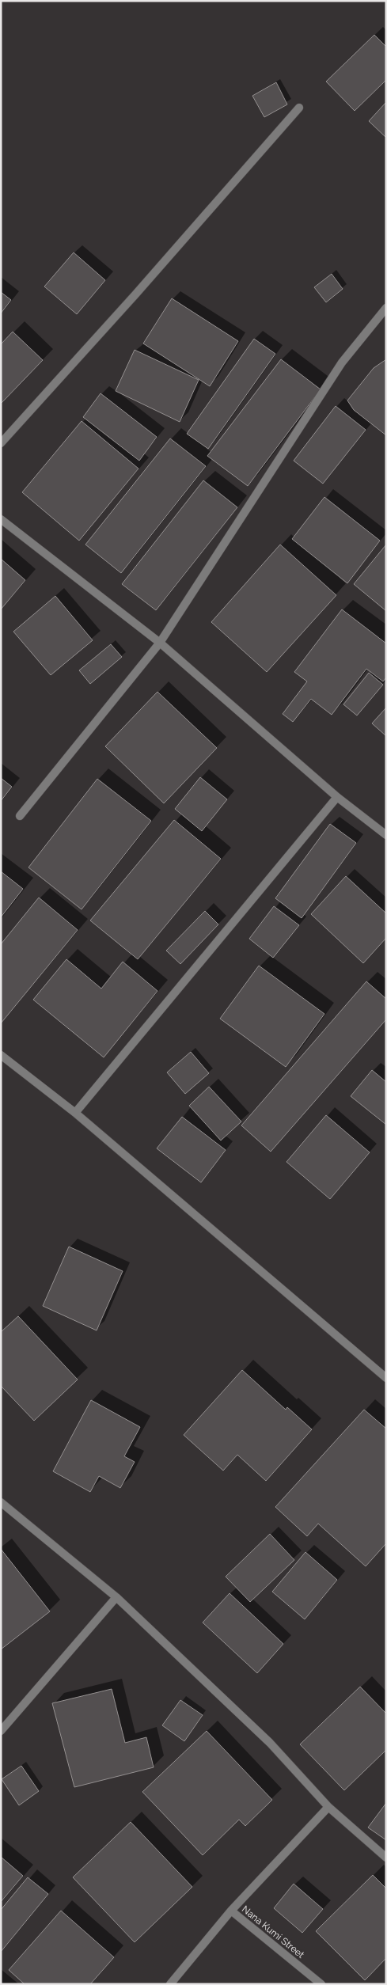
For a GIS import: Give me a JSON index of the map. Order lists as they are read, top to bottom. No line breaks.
{"streets":{"street":["Nana Kumi Street"]}}
